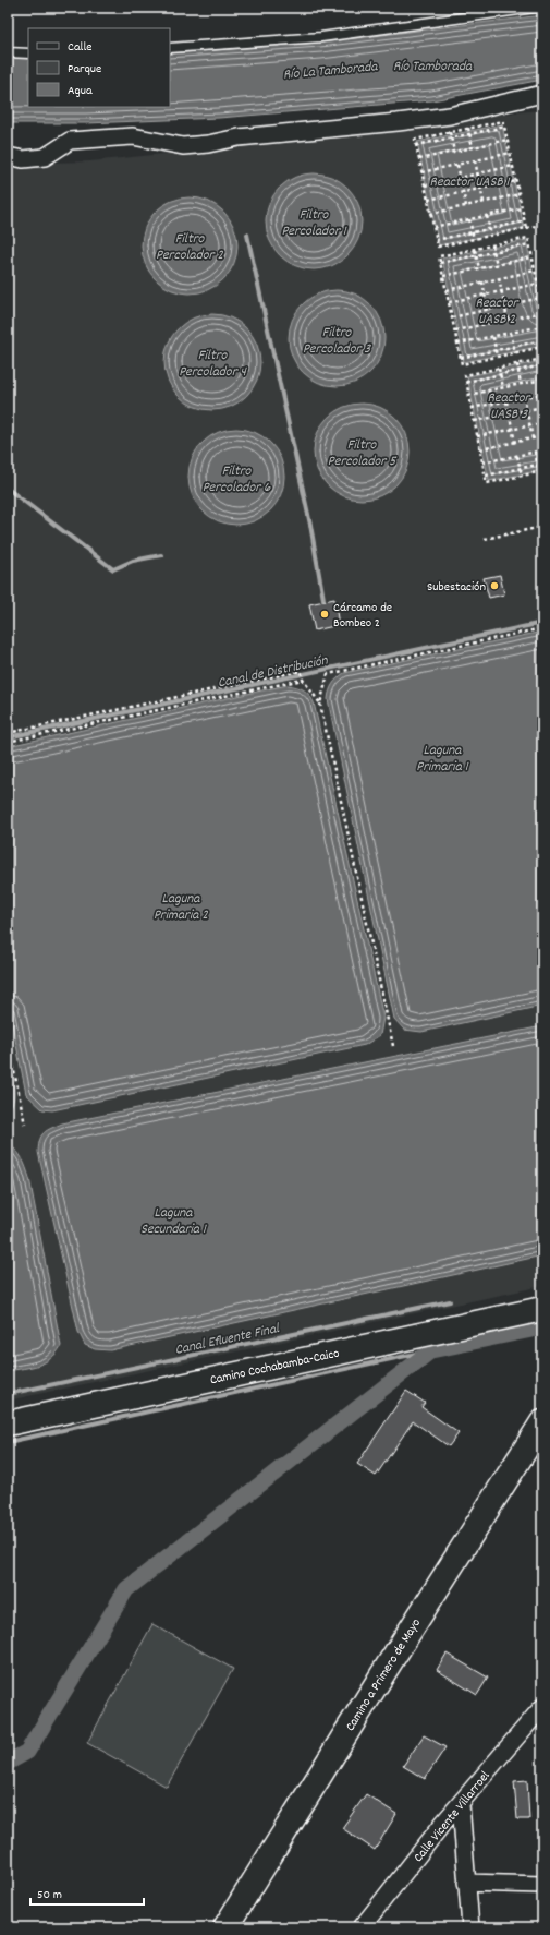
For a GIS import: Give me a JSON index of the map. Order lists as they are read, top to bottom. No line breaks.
{"streets":{"main road":["Camino Cochabamba-Caico","Camino a Primero de Mayo"],"street":["Calle Vicente Villarroel"]},"water":["Río Tamborada","Río La Tamborada","Reactor UASB 1","Filtro Percolador 1","Filtro Percolador 2","Reactor UASB 2","Filtro Percolador 3","Filtro Percolador 4","Reactor UASB 3","Filtro Percolador 5","Filtro Percolador 6","Canal de Distribución","Laguna Primaria 1","Laguna Primaria 2","Laguna Secundaria 1","Canal Efluente Final"],"places":["Subestación","Cárcamo de Bombeo 2"],"legend":["Calle","Parque","Agua"],"scale_bar":"50 m"}
